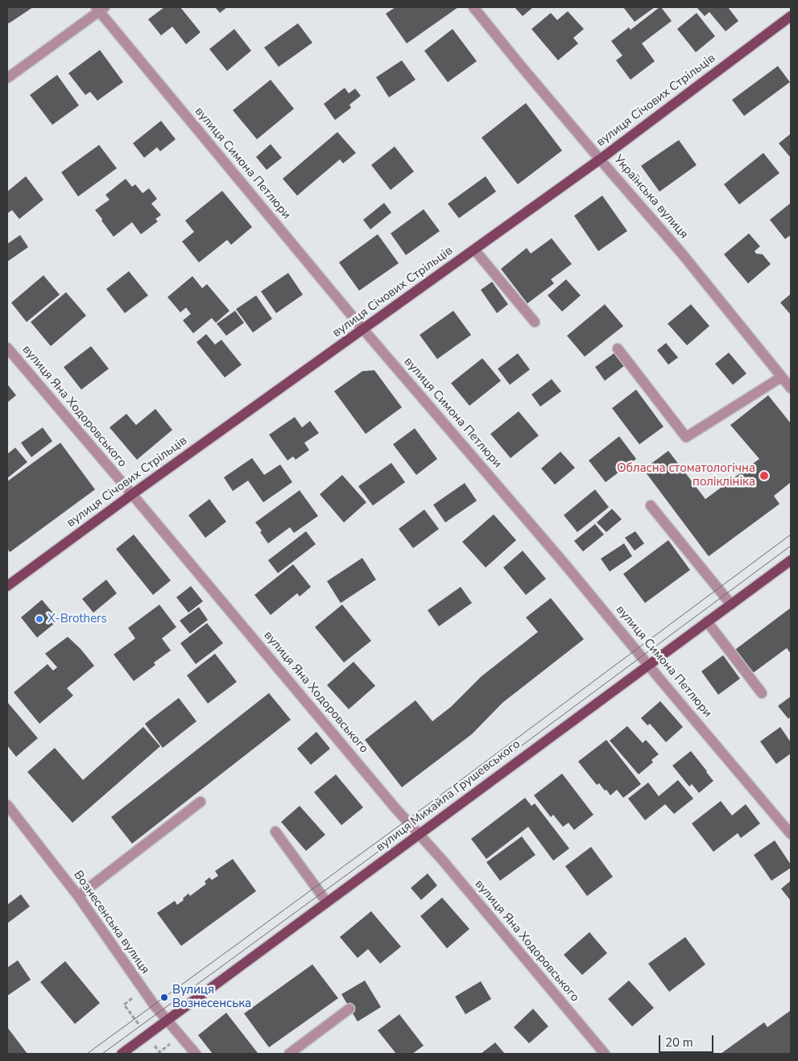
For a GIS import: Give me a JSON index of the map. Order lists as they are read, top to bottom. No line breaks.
{"streets":{"main road":["вулиця Січових Стрільців","вулиця Михайла Грушевського"],"street":["вулиця Симона Петлюри","Українська вулиця","вулиця Яна Ходоровського","Вознесенська вулиця"]},"crossings":[["вулиця Січових Стрільців","вулиця Симона Петлюри"],["вулиця Січових Стрільців","Українська вулиця"],["вулиця Січових Стрільців","вулиця Яна Ходоровського"],["вулиця Симона Петлюри","вулиця Михайла Грушевського"],["вулиця Яна Ходоровського","вулиця Михайла Грушевського"],["вулиця Михайла Грушевського","Вознесенська вулиця"]],"places":["Обласна стоматологічна поліклініка","X-Brothers","Вулиця Вознесенська"],"scale_bar":"20 m"}
